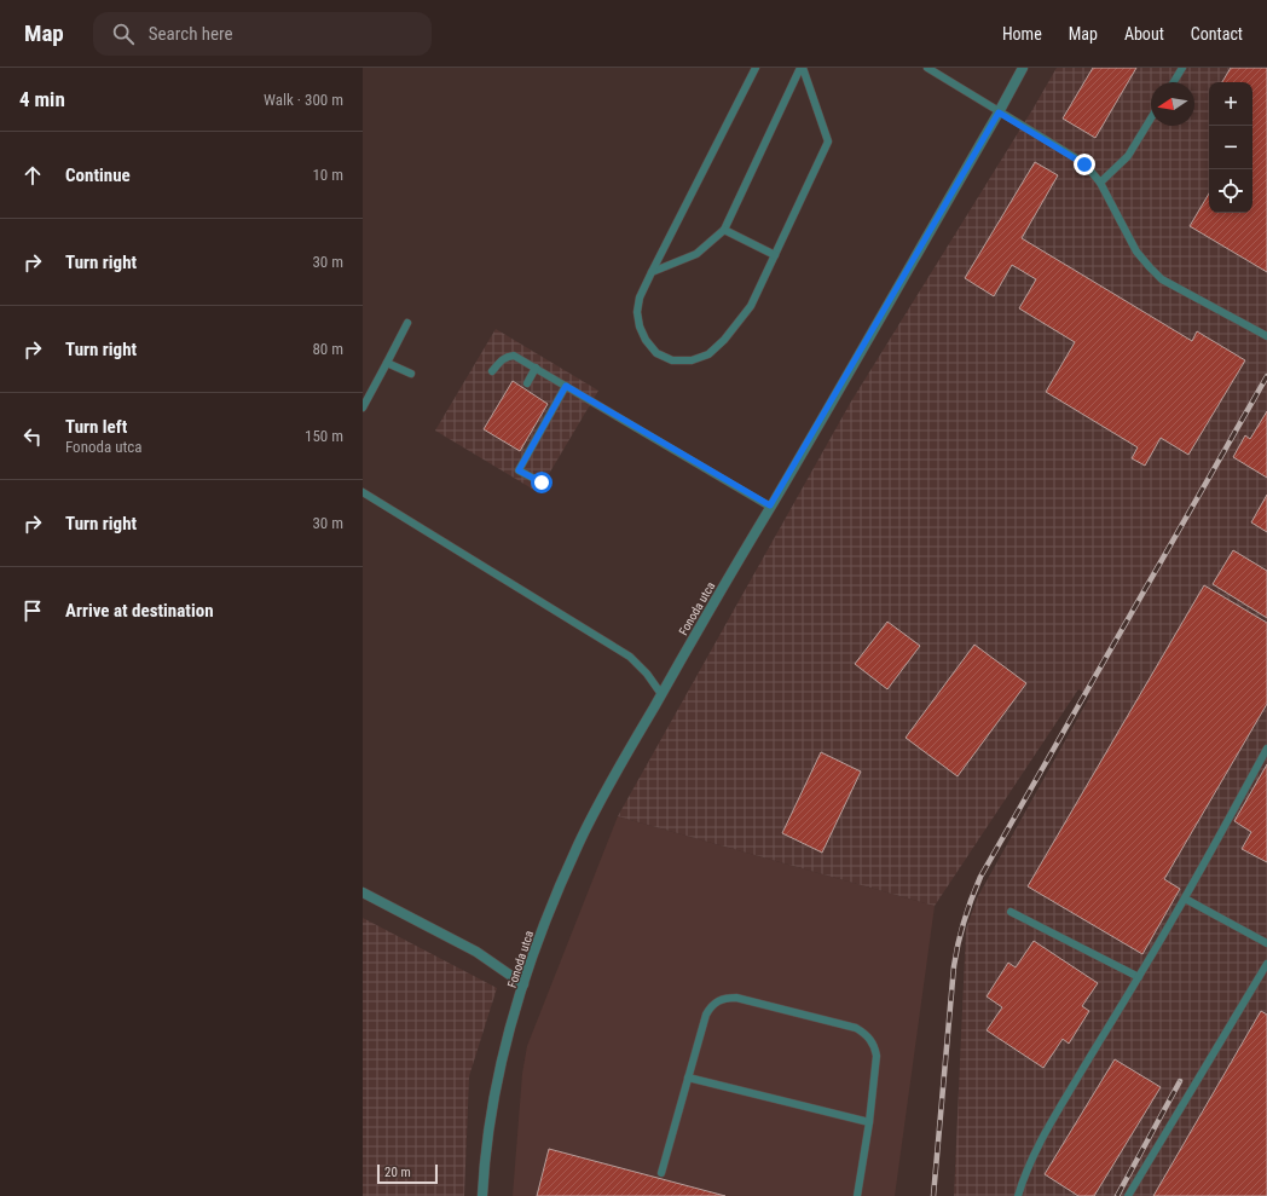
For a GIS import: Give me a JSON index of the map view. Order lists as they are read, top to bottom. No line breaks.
{"streets":{"street":["Fonoda utca"]},"scale_bar":"20 m","north":"left","page":{"header":"Map","search":"Search here","nav":["Home","Map","About","Contact"],"heading":["4 min","Walk · 300 m"],"map_buttons":["+","−"],"list":[["Continue","10 m"],["Turn right","30 m"],["Turn right","80 m"],["Turn left","Fonoda utca","150 m"],["Turn right","30 m"],"Arrive at destination"],"scale":"20 m"}}
